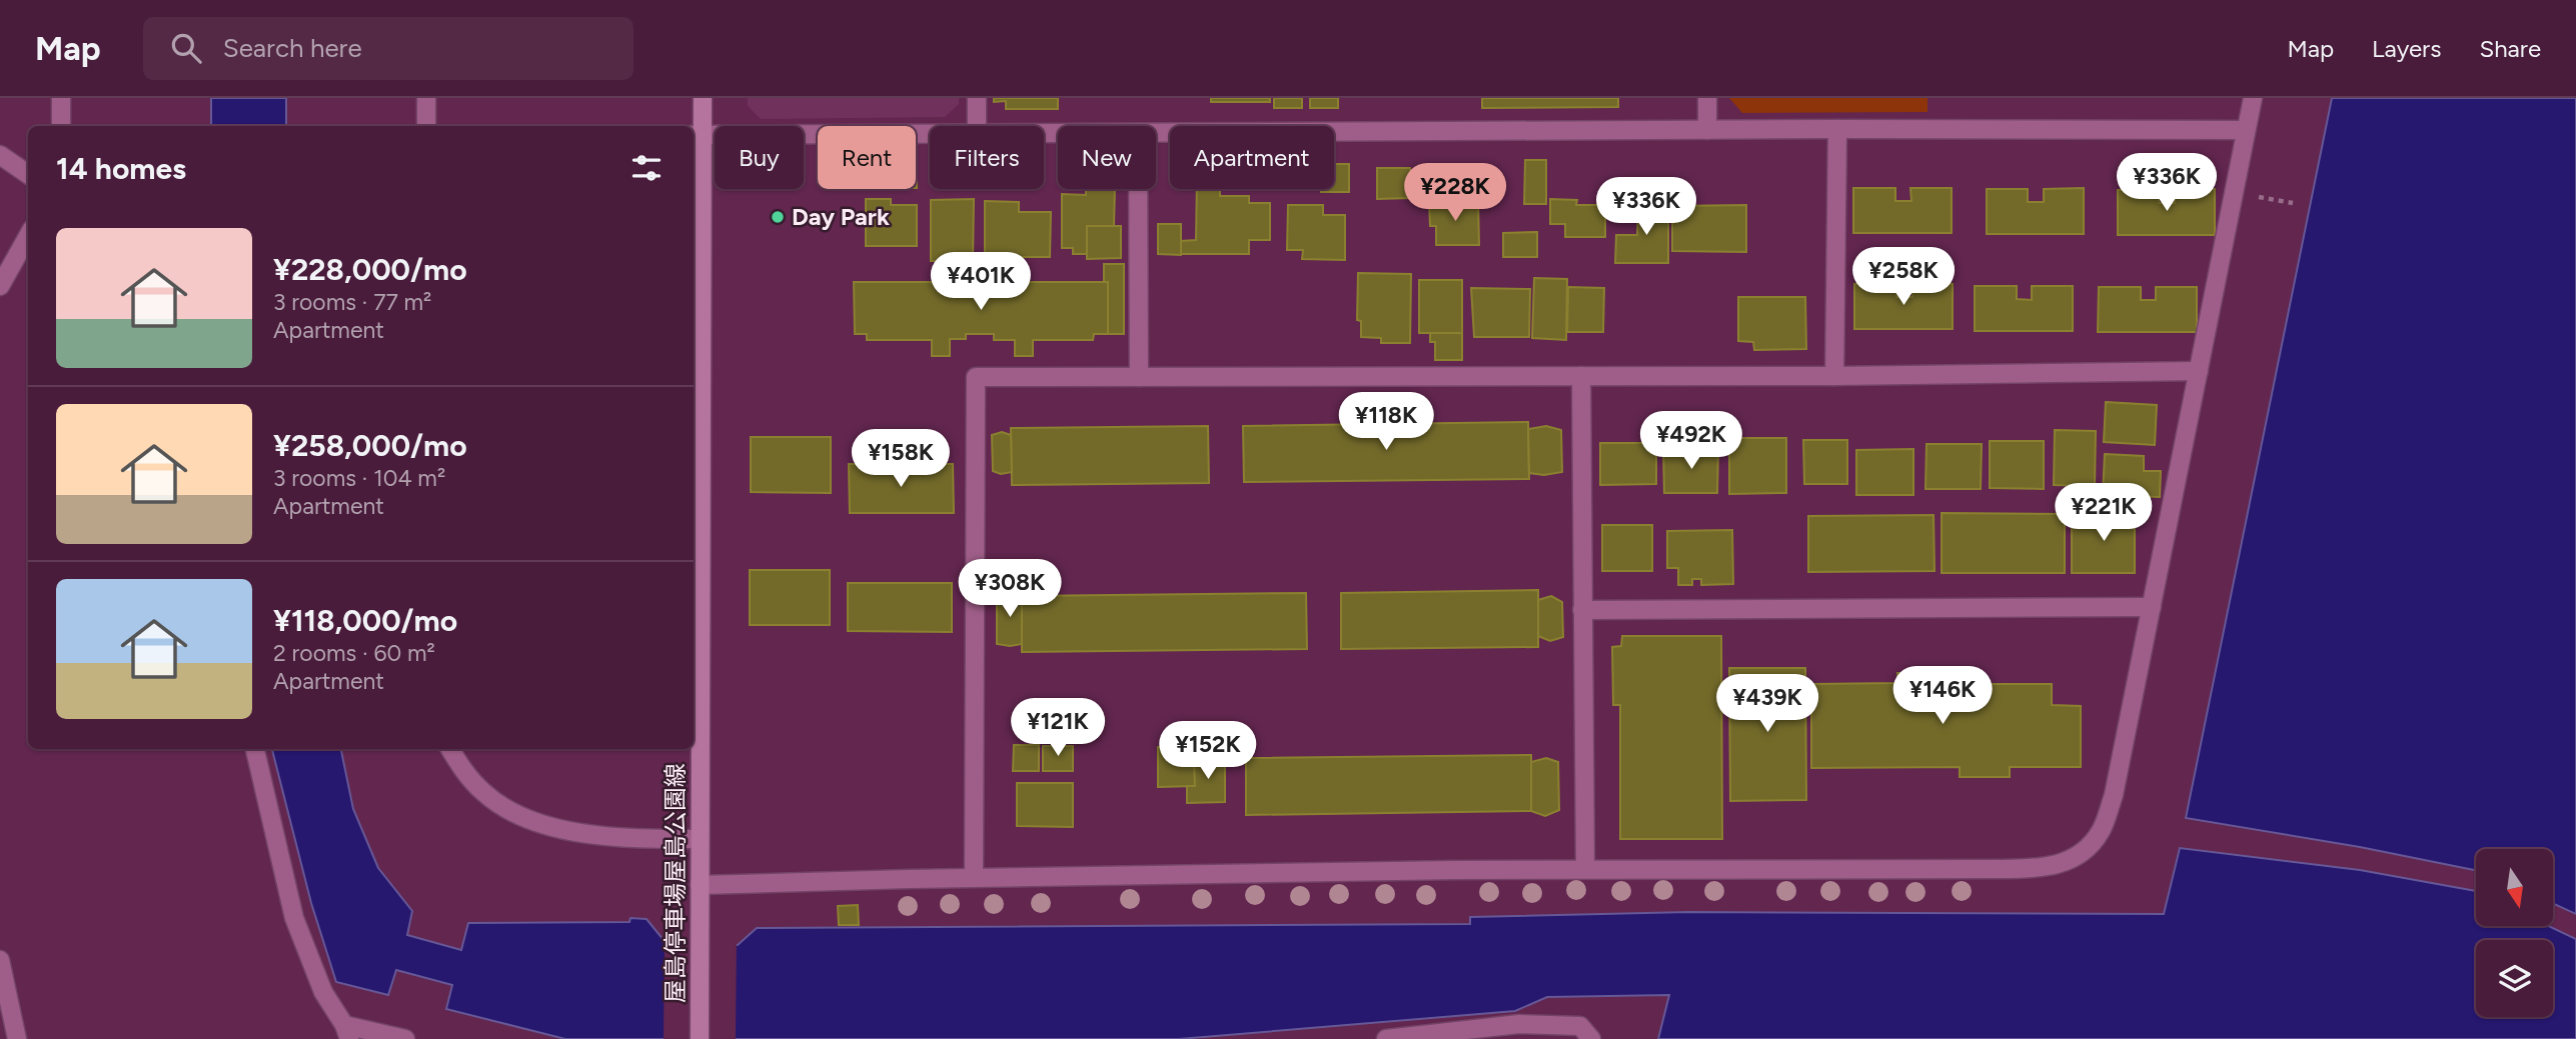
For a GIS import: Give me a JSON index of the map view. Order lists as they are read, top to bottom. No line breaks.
{"streets":{"main road":["屋島停車場屋島公園線"]},"places":["Day Park"],"north":"bottom","page":{"header":"Map","search":"Search here","nav":["Map","Layers","Share"],"chip":["Buy","Rent","Filters","New","Apartment"],"heading":"14 homes","price":["¥336K","¥228K","¥336K","¥258K","¥401K","¥118K","¥492K","¥158K","¥221K","¥308K","¥146K","¥439K","¥121K","¥152K"],"list":[{"name":"¥228,000/mo","note":"3 rooms · 77 m² · Apartment"},{"name":"¥258,000/mo","note":"3 rooms · 104 m² · Apartment"},{"name":"¥118,000/mo","note":"2 rooms · 60 m² · Apartment"}]}}
